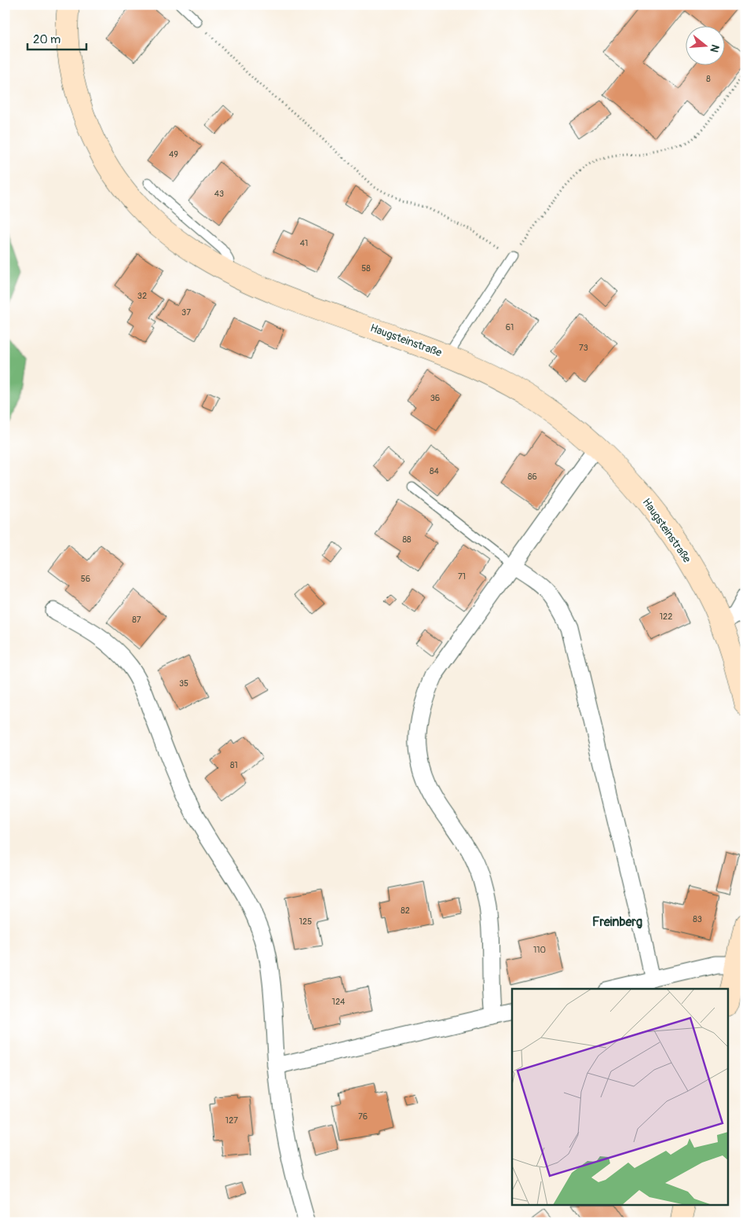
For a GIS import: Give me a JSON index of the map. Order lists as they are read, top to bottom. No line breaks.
{"streets":{"main road":["Haugsteinstraße"]},"districts":["Freinberg"],"house_numbers":["8","49","43","41","58","32","37","61","73","36","84","86","88","71","56","122","87","35","81","82","83","125","110","124","76","127"],"scale_bar":"20 m","north":"right"}
